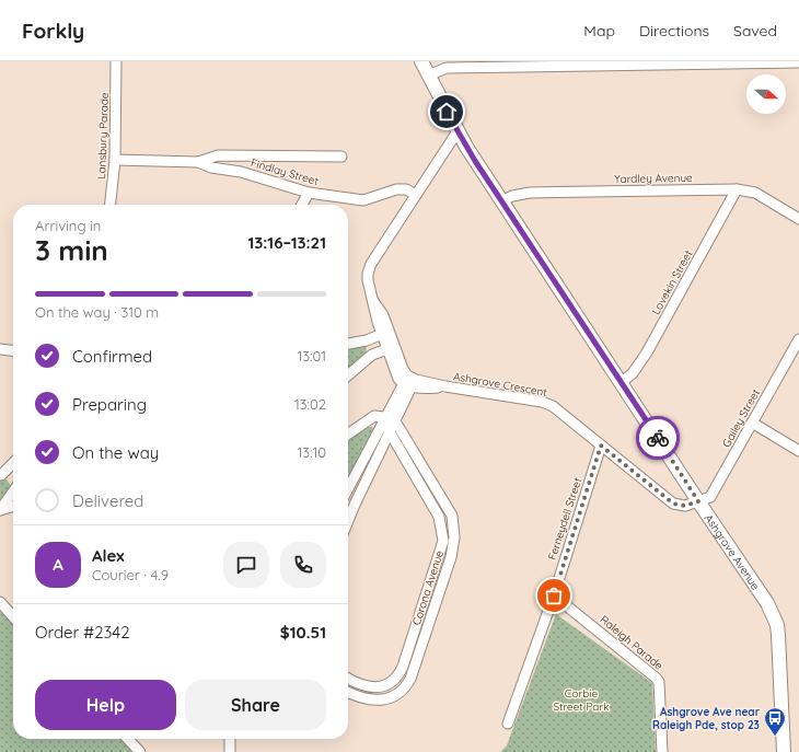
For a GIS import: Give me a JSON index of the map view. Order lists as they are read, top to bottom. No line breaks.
{"streets":{"main road":["Ashgrove Avenue"],"street":["Lansbury Parade","Findlay Street","Yardley Avenue","Lovekin Street","Ashgrove Crescent","Gailey Street","Ferneydell Street","Corona Avenue","Raleigh Parade"]},"crossings":[["Lansbury Parade","Findlay Street"],["Yardley Avenue","Lovekin Street"],["Yardley Avenue","Ashgrove Avenue"],["Lovekin Street","Ashgrove Avenue"],["Ashgrove Crescent","Gailey Street"],["Ashgrove Crescent","Ferneydell Street"],["Ashgrove Crescent","Ashgrove Avenue"],["Gailey Street","Ashgrove Avenue"],["Ferneydell Street","Raleigh Parade"]],"parks":["Corbie Street Park"],"places":{"bus stop":["Ashgrove Ave near Raleigh Pde, stop 23"]},"north":"right","page":{"header":"Forkly","nav":["Map","Directions","Saved"],"heading":["3 min","Arriving in","13:16–13:21"],"panel":["Alex","Courier · 4.9","Order #2342","$10.51"],"bar":"On the way · 310 m","list":[["Confirmed","13:01"],["Preparing","13:02"],["On the way","13:10"],"Delivered"],"round":"A","buttons":["Help","Share"]}}
